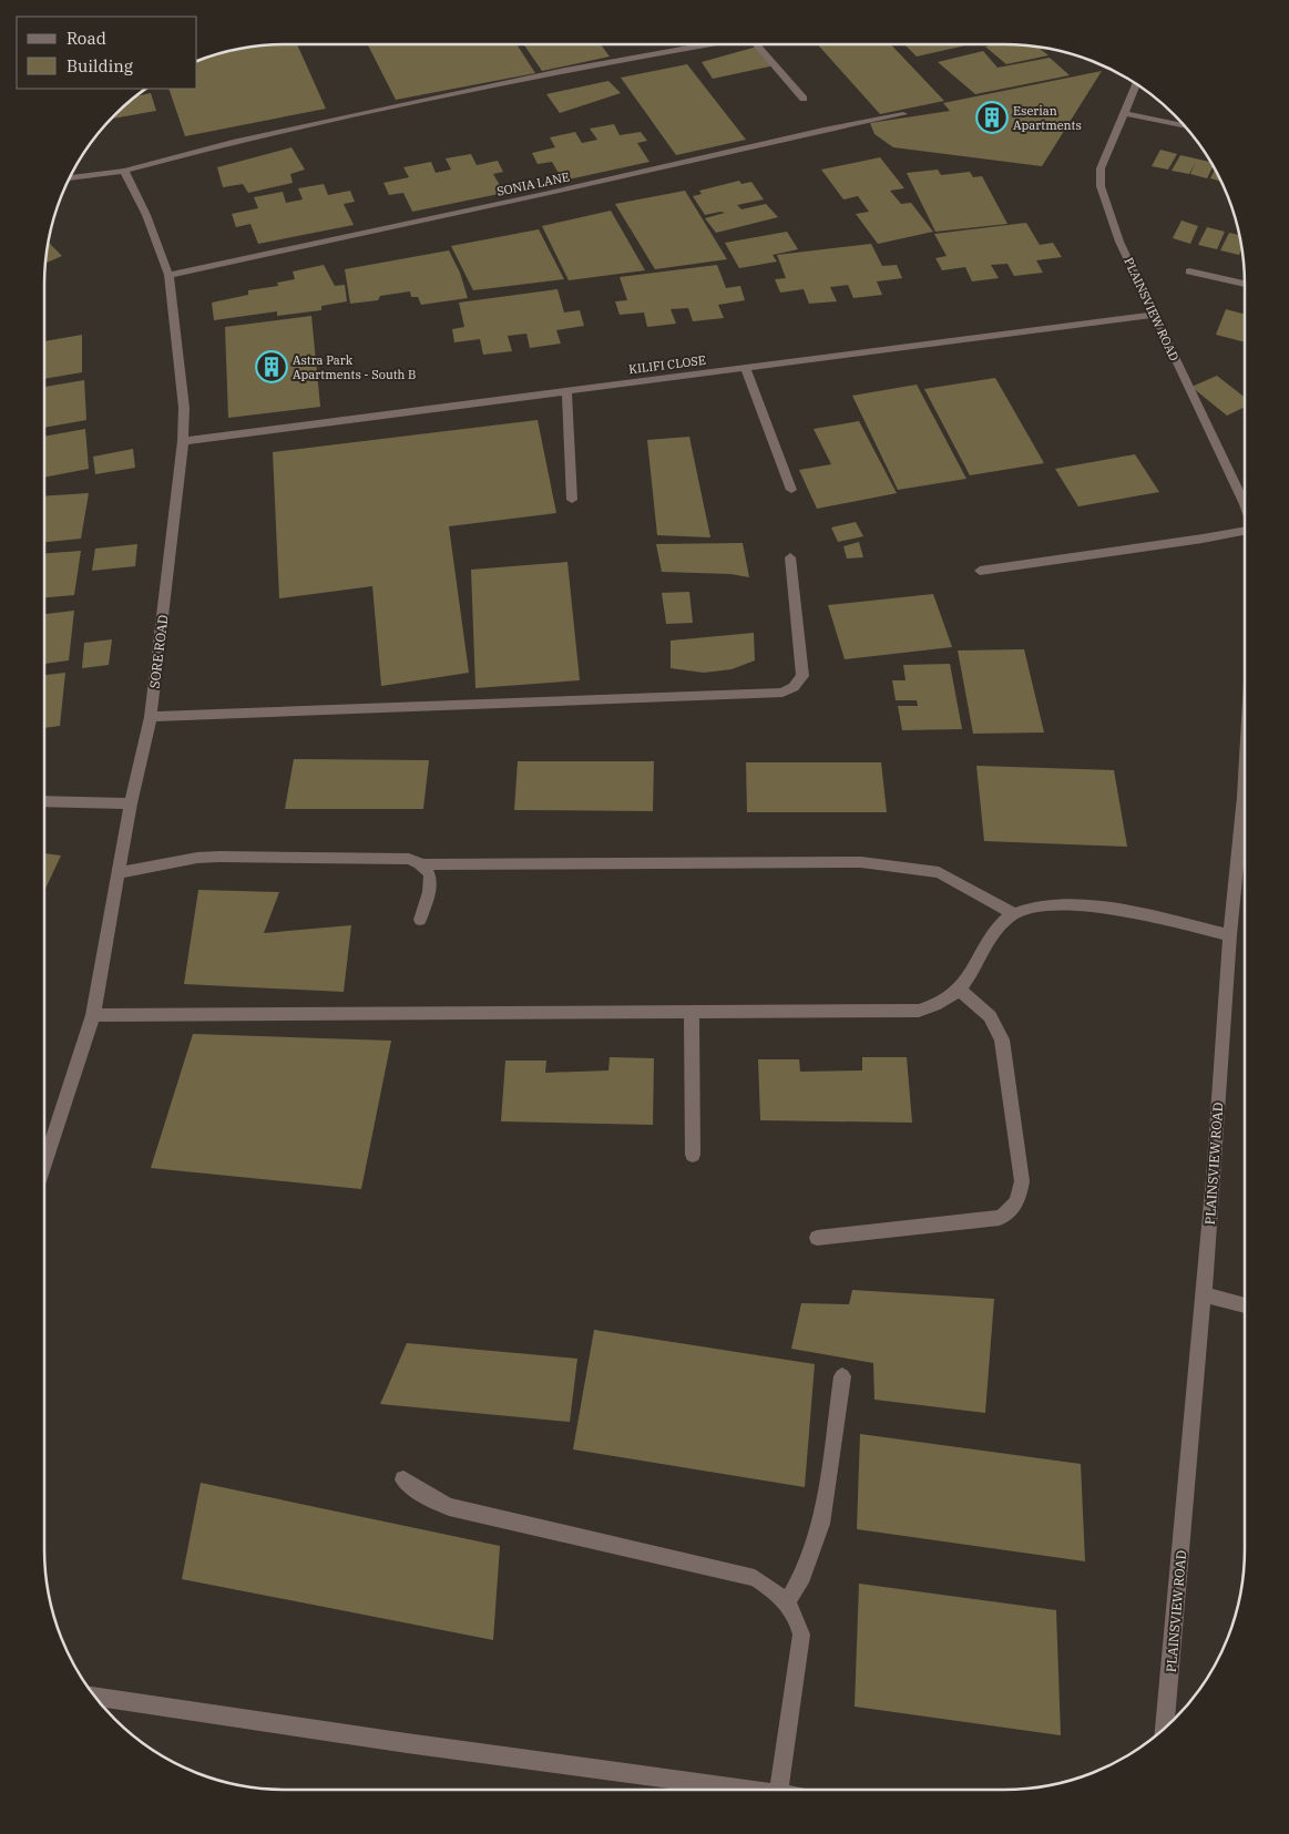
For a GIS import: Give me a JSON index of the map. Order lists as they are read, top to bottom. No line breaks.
{"streets":{"street":["SONIA LANE","PLAINSVIEW ROAD","KILIFI CLOSE","SORE ROAD"]},"crossings":[["SONIA LANE","SORE ROAD"],["PLAINSVIEW ROAD","KILIFI CLOSE"],["KILIFI CLOSE","SORE ROAD"]],"places":{"building":["Eserian Apartments","Astra Park Apartments - South B"]},"legend":["Road","Building"]}
